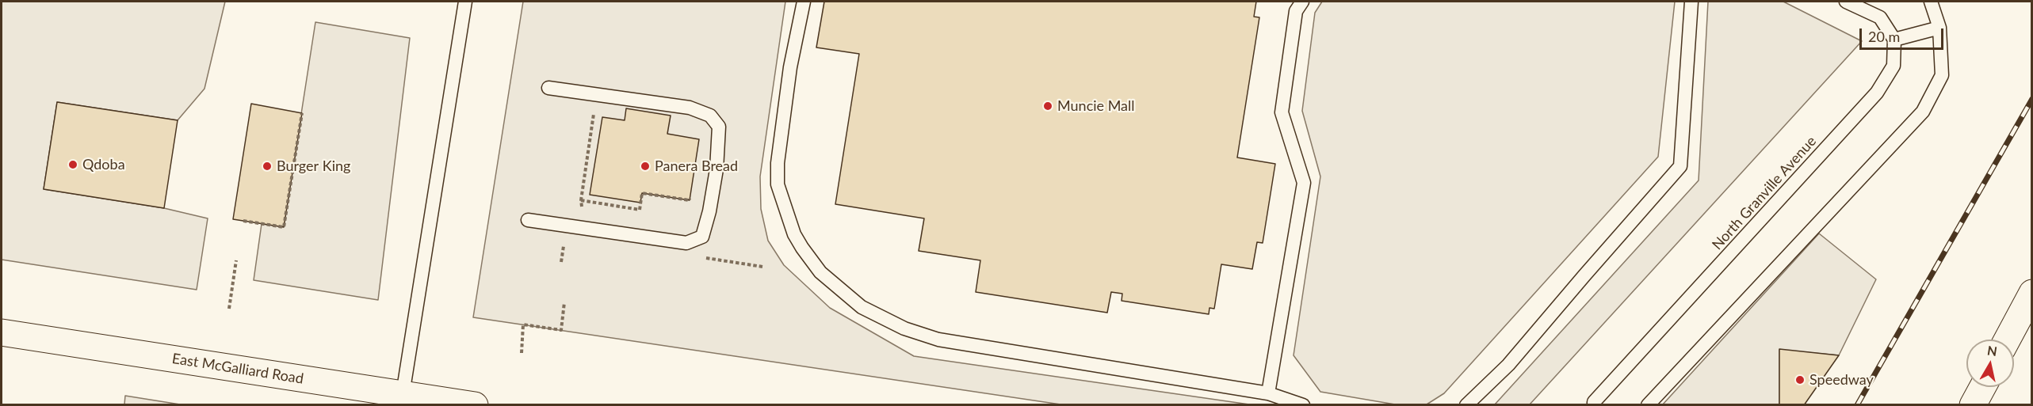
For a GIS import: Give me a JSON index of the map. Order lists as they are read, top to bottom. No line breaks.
{"streets":{"main road":["East McGalliard Road"],"lane":["North Granville Avenue"]},"places":["Muncie Mall","Qdoba","Burger King","Panera Bread","Speedway"],"scale_bar":"20 m","north":"top"}
